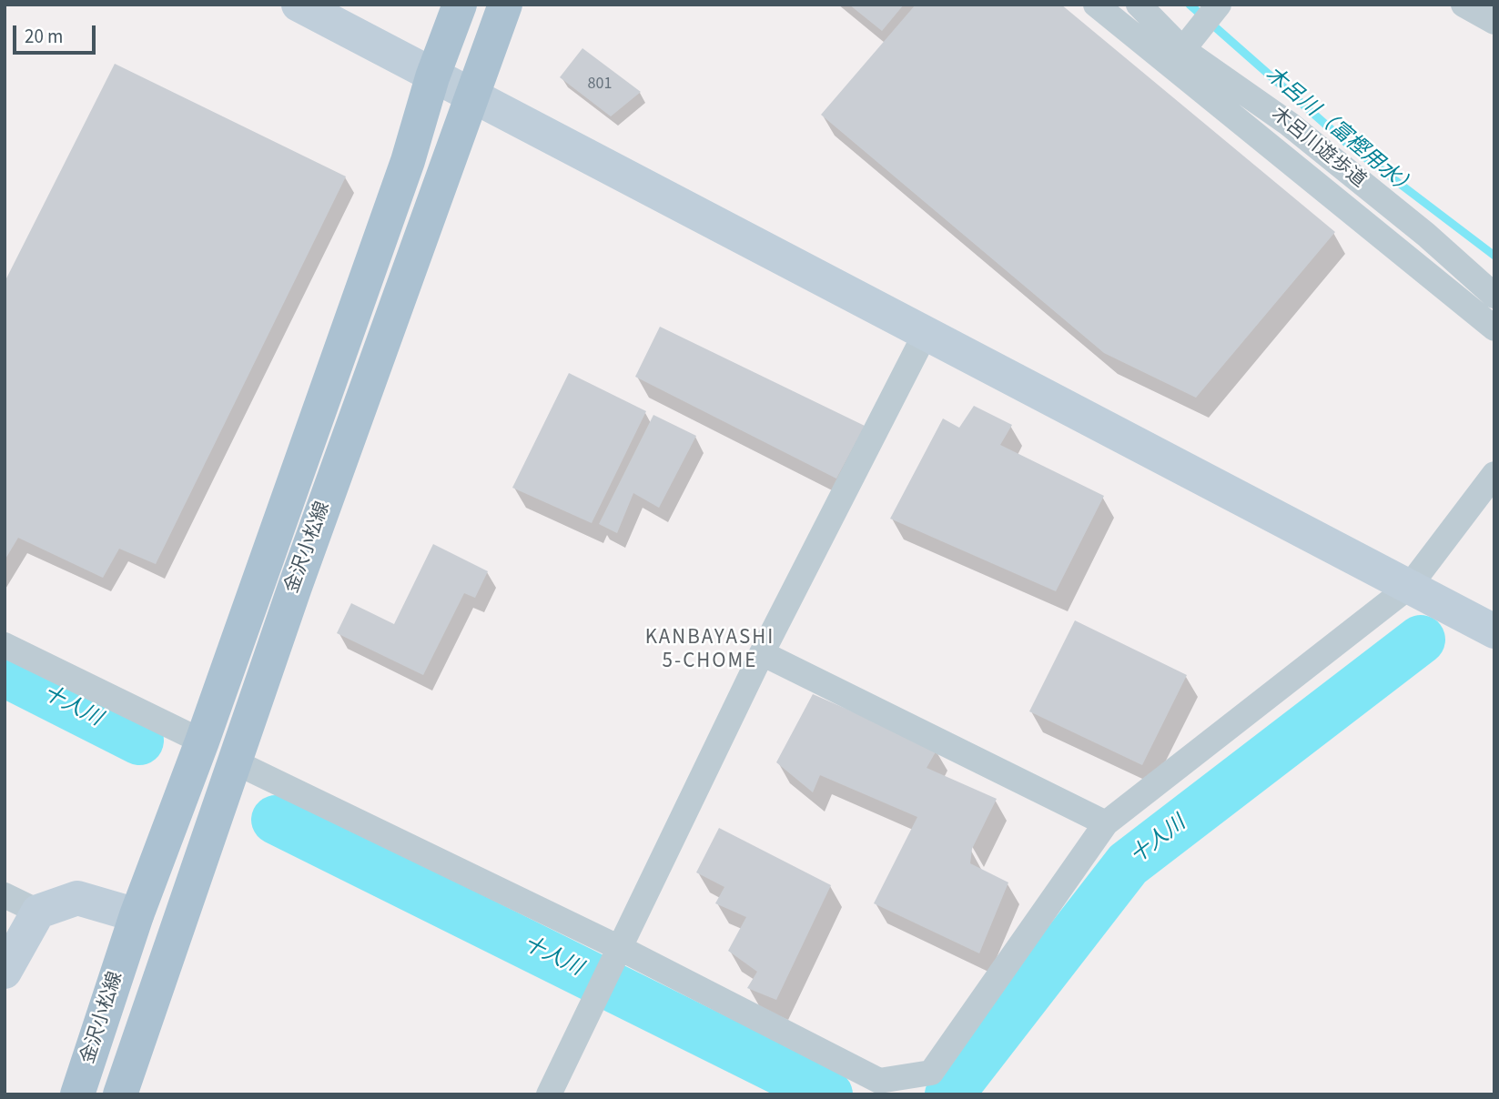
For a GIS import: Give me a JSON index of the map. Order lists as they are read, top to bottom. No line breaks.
{"streets":{"main road":["金沢小松線"],"street":["木呂川遊歩道"]},"districts":["KANBAYASHI 5-CHOME"],"water":["木呂川（富樫用水）","十人川"],"house_numbers":["801"],"scale_bar":"20 m"}
